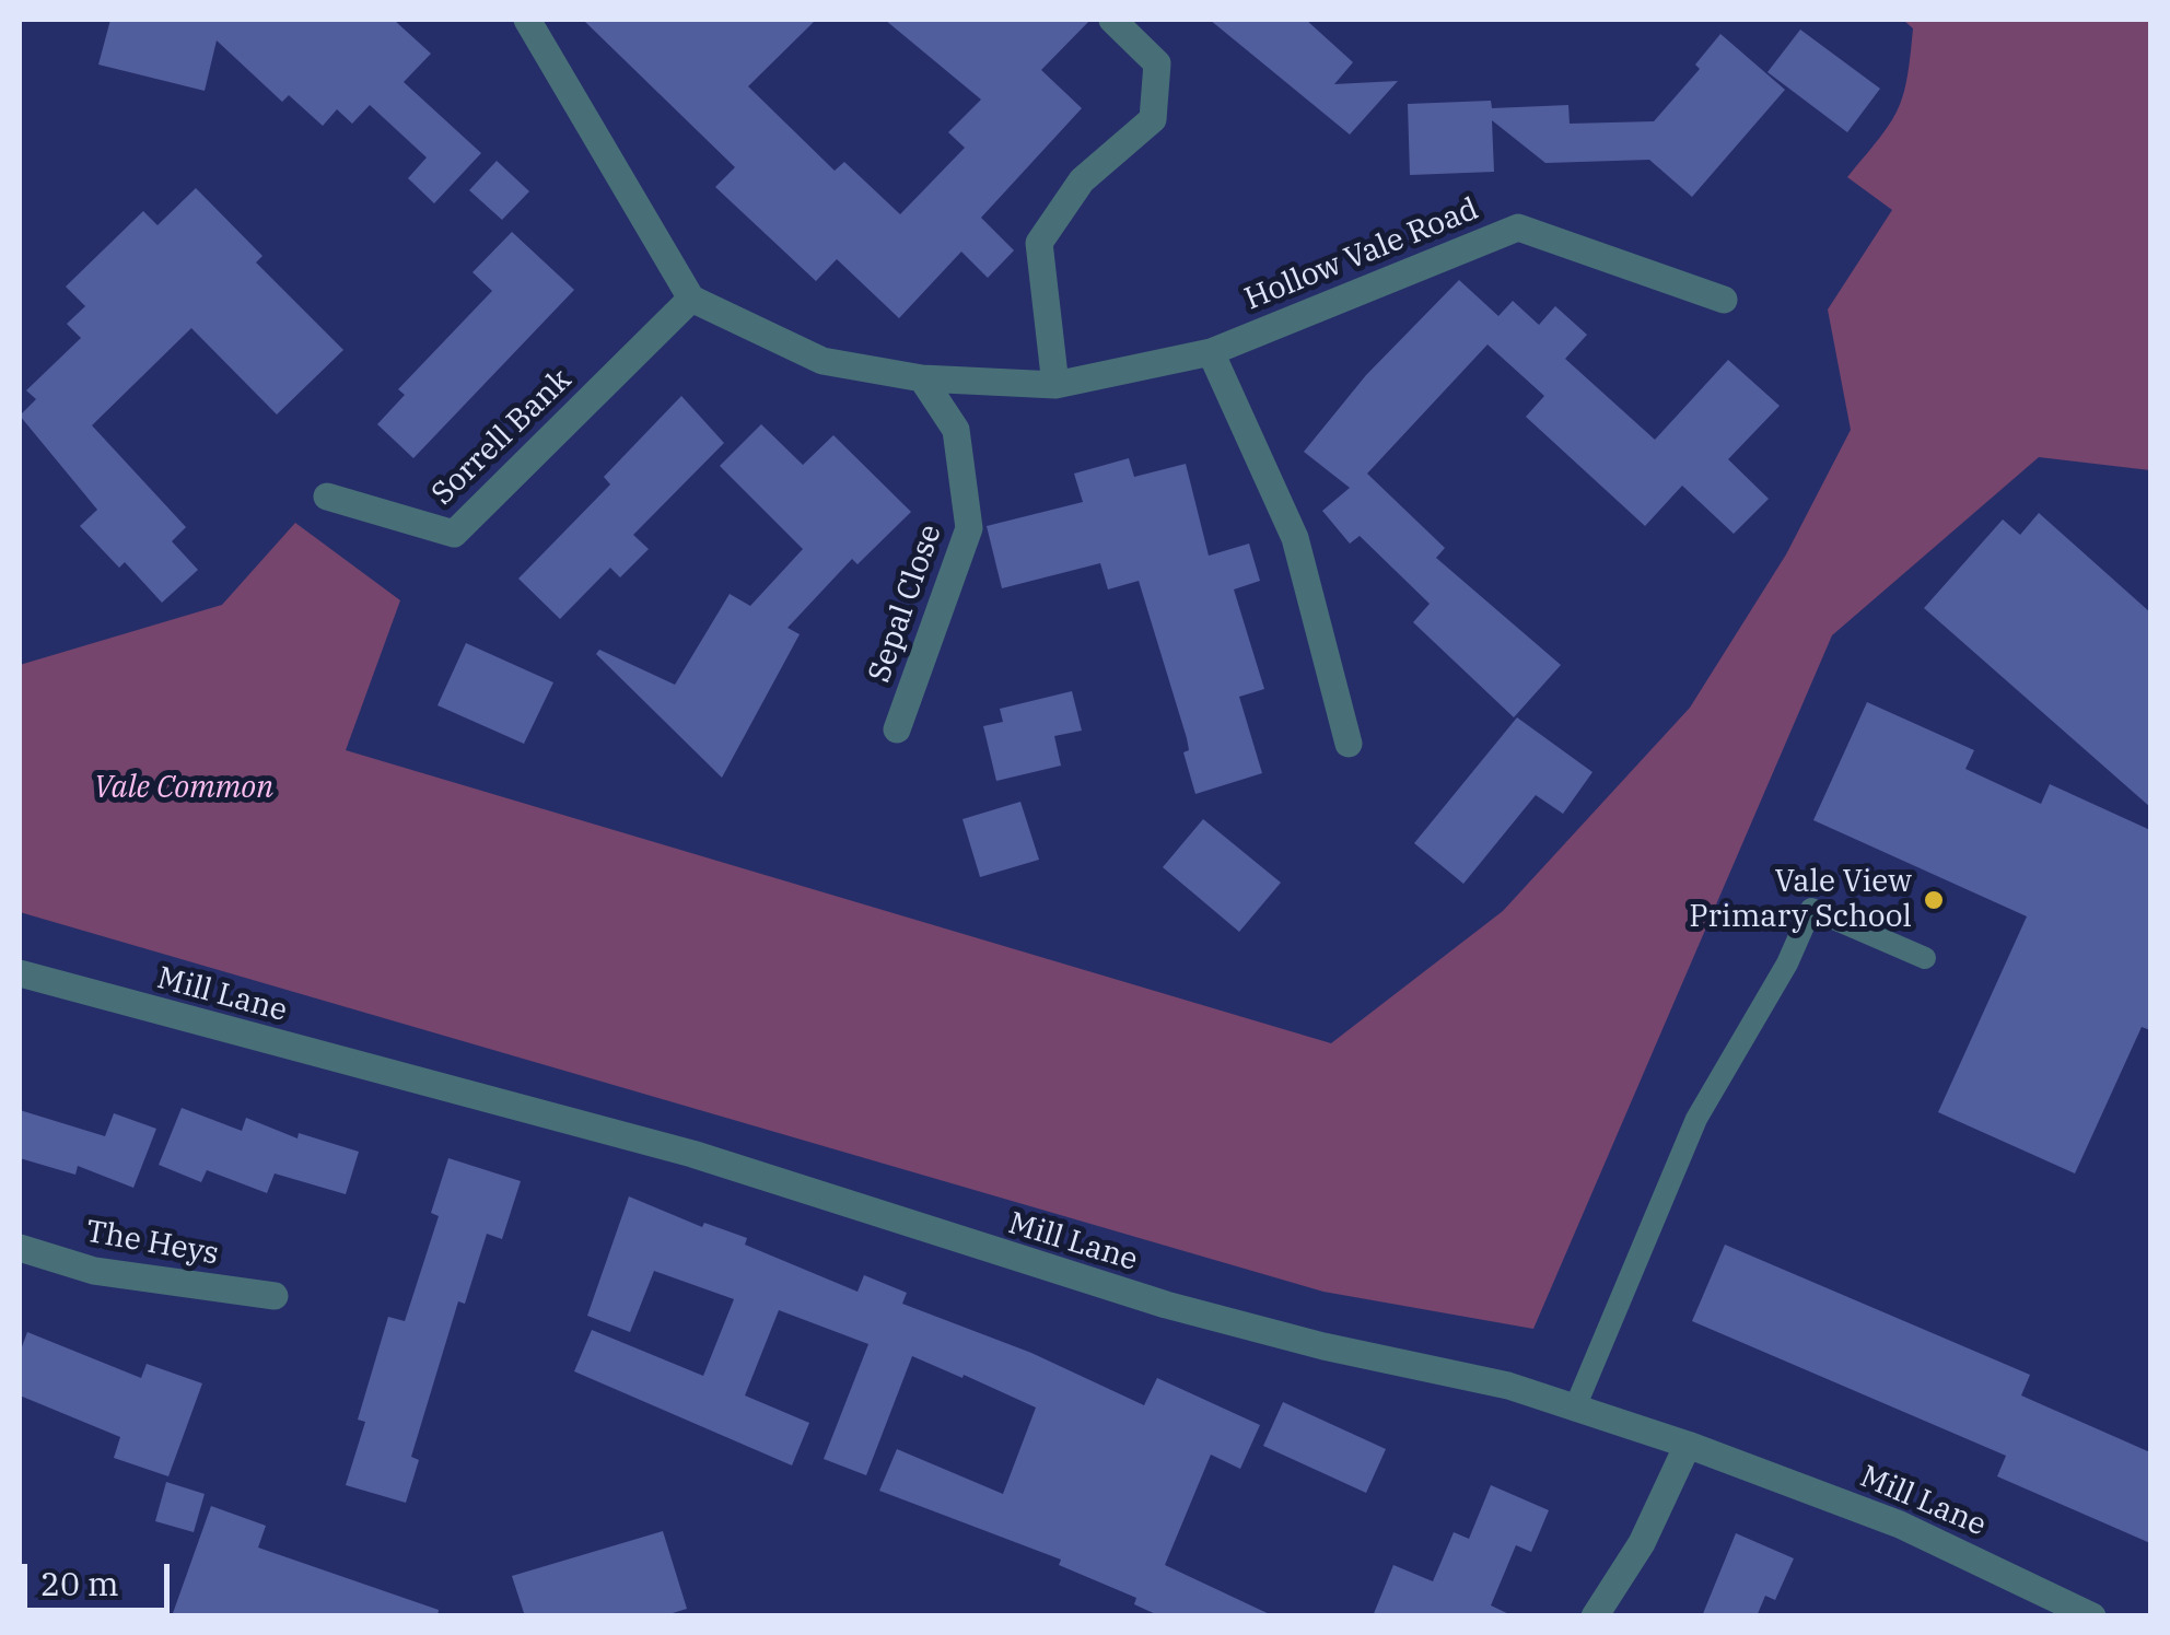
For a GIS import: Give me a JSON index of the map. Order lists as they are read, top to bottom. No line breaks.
{"streets":{"street":["Hollow Vale Road","Sorrell Bank","Sepal Close","Mill Lane","The Heys"]},"crossings":[["Hollow Vale Road","Sorrell Bank"],["Hollow Vale Road","Sepal Close"]],"parks":["Vale Common"],"places":["Vale View Primary School"],"scale_bar":"20 m"}
